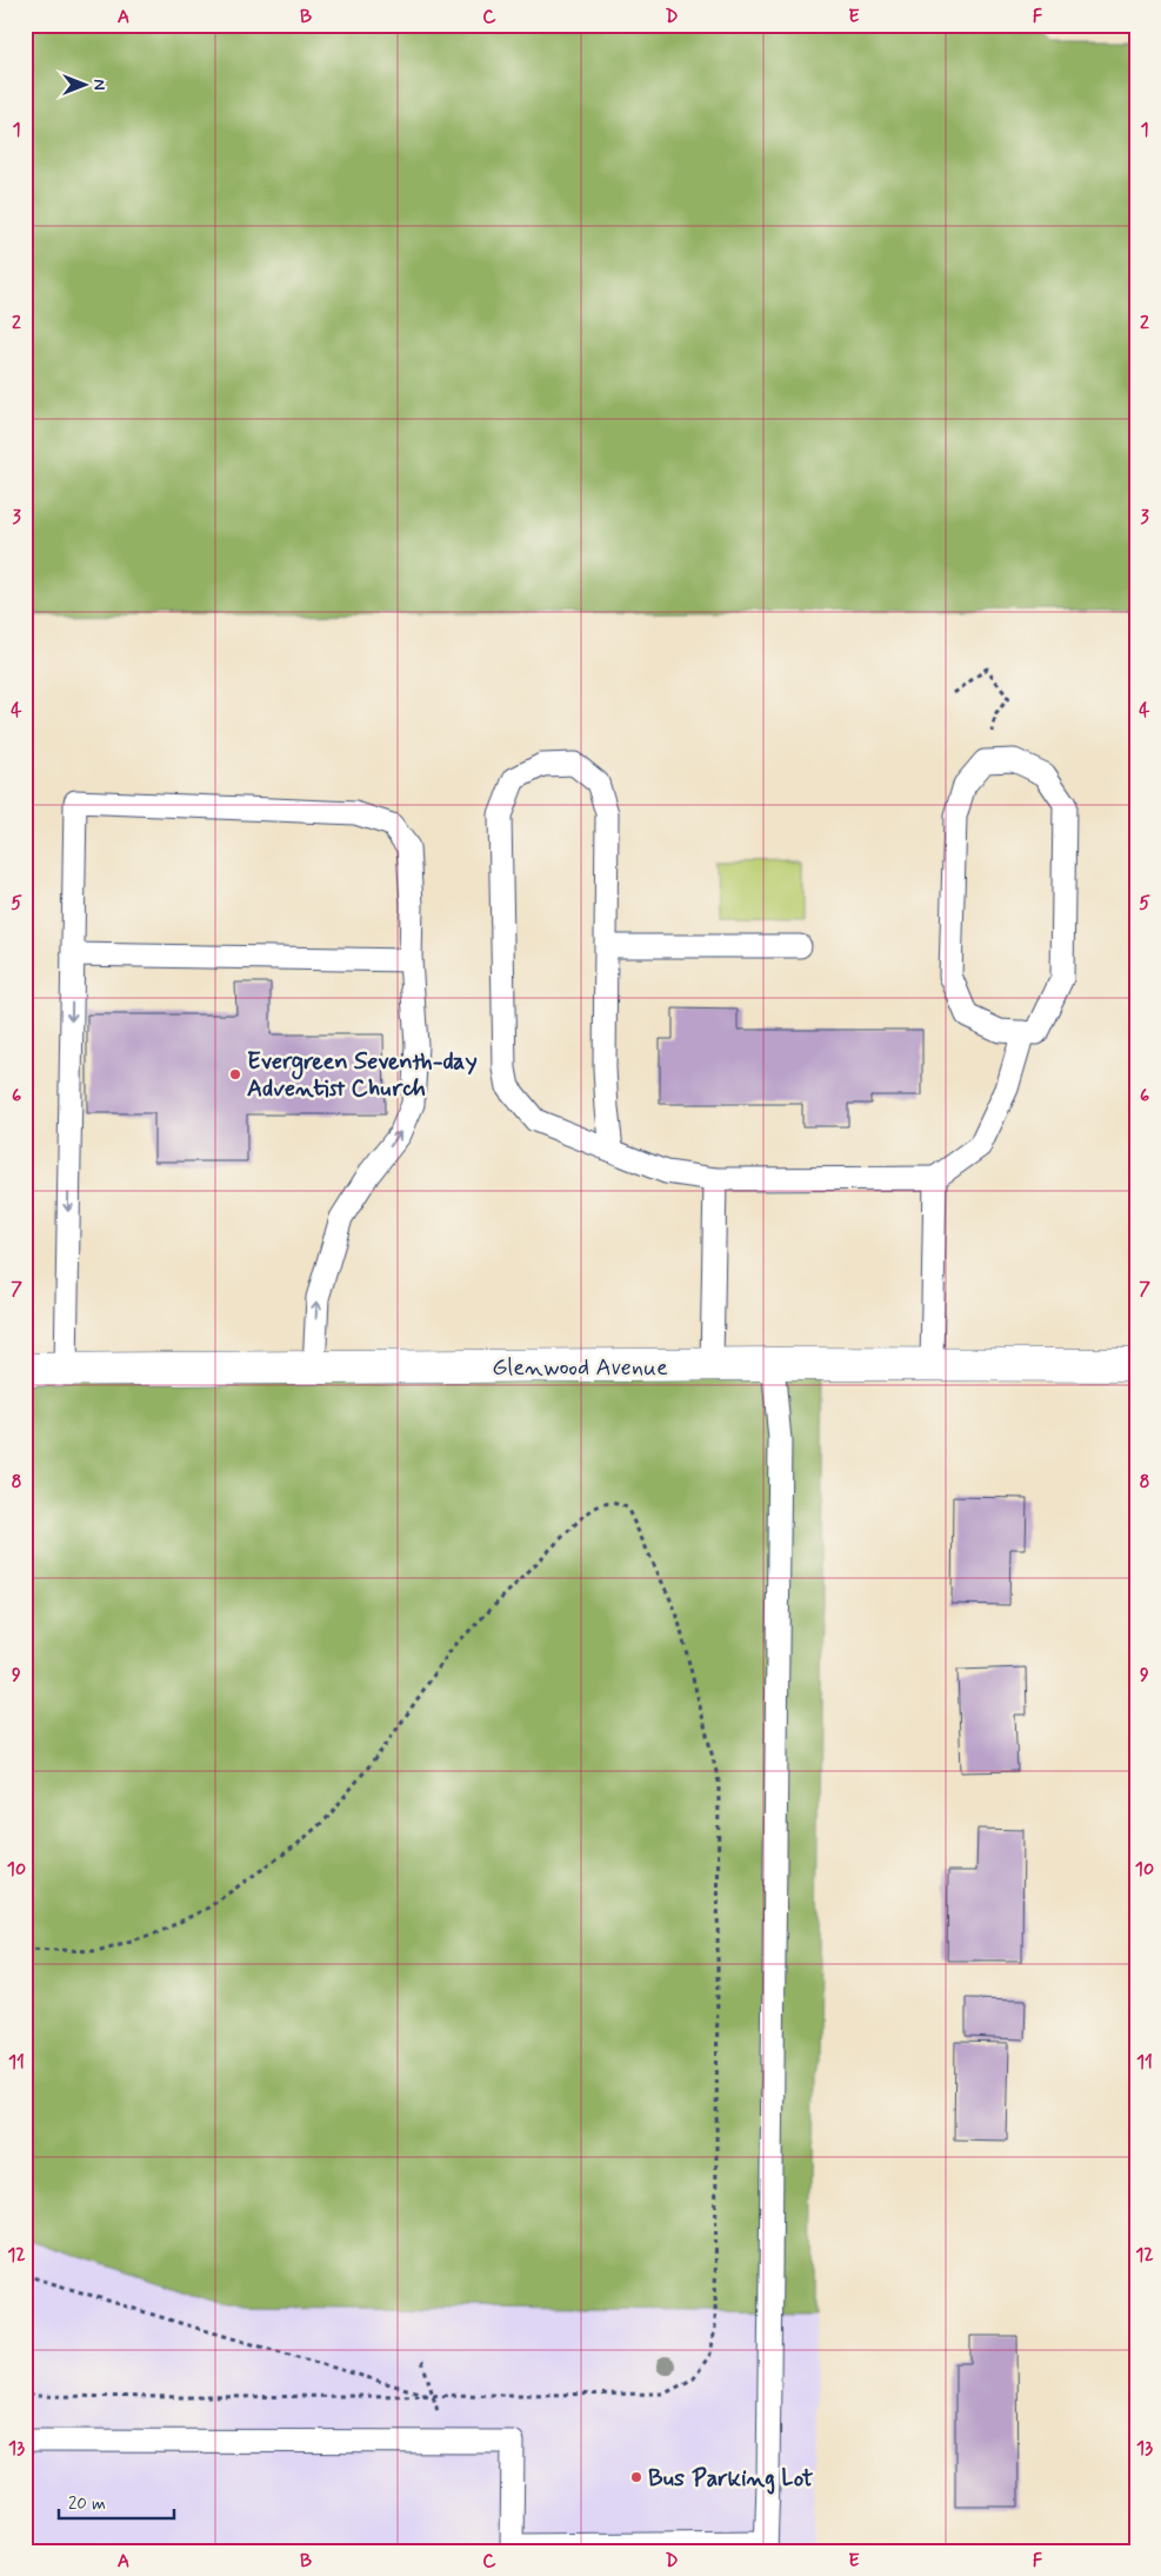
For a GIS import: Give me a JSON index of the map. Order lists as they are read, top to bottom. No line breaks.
{"streets":{"street":["Glenwood Avenue"]},"places":["Evergreen Seventh-day Adventist Church","Bus Parking Lot"],"scale_bar":"20 m","north":"right","grid":{"columns":["A","B","C","D","E","F"],"rows":["1","2","3","4","5","6","7","8","9","10","11","12","13"]}}
